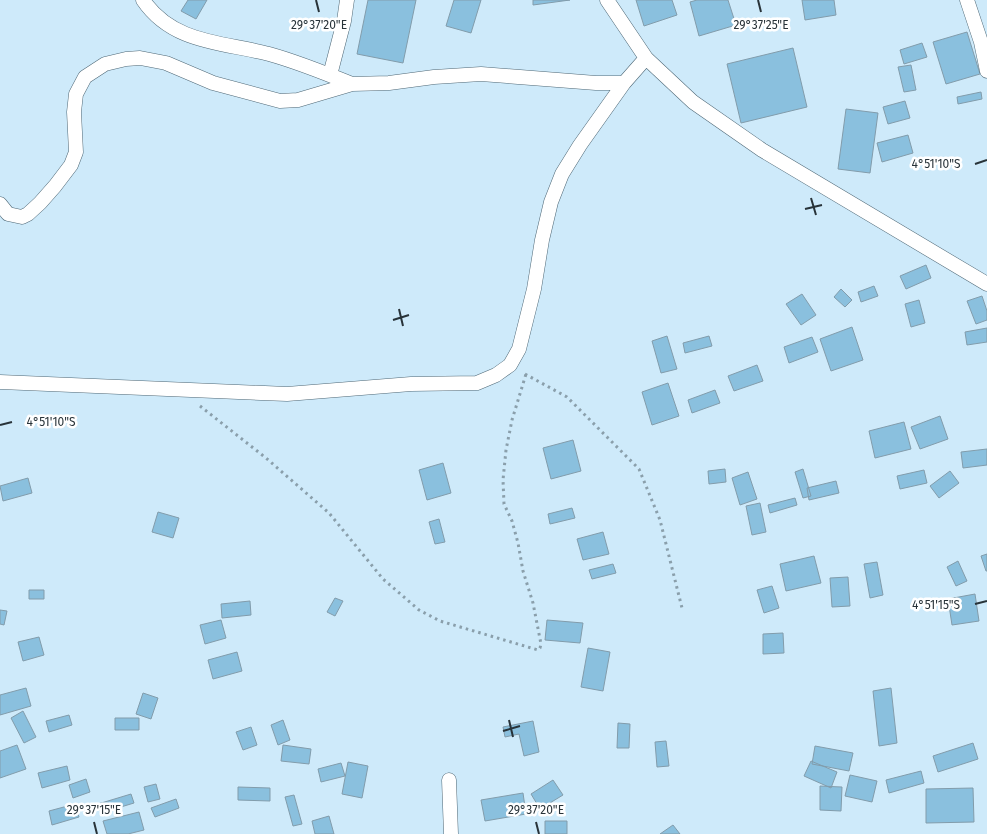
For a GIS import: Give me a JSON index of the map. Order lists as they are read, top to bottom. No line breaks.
{"coordinates":["29°37'20\"E","29°37'25\"E","4°51'10\"S","4°51'15\"S","29°37'15\"E"]}
